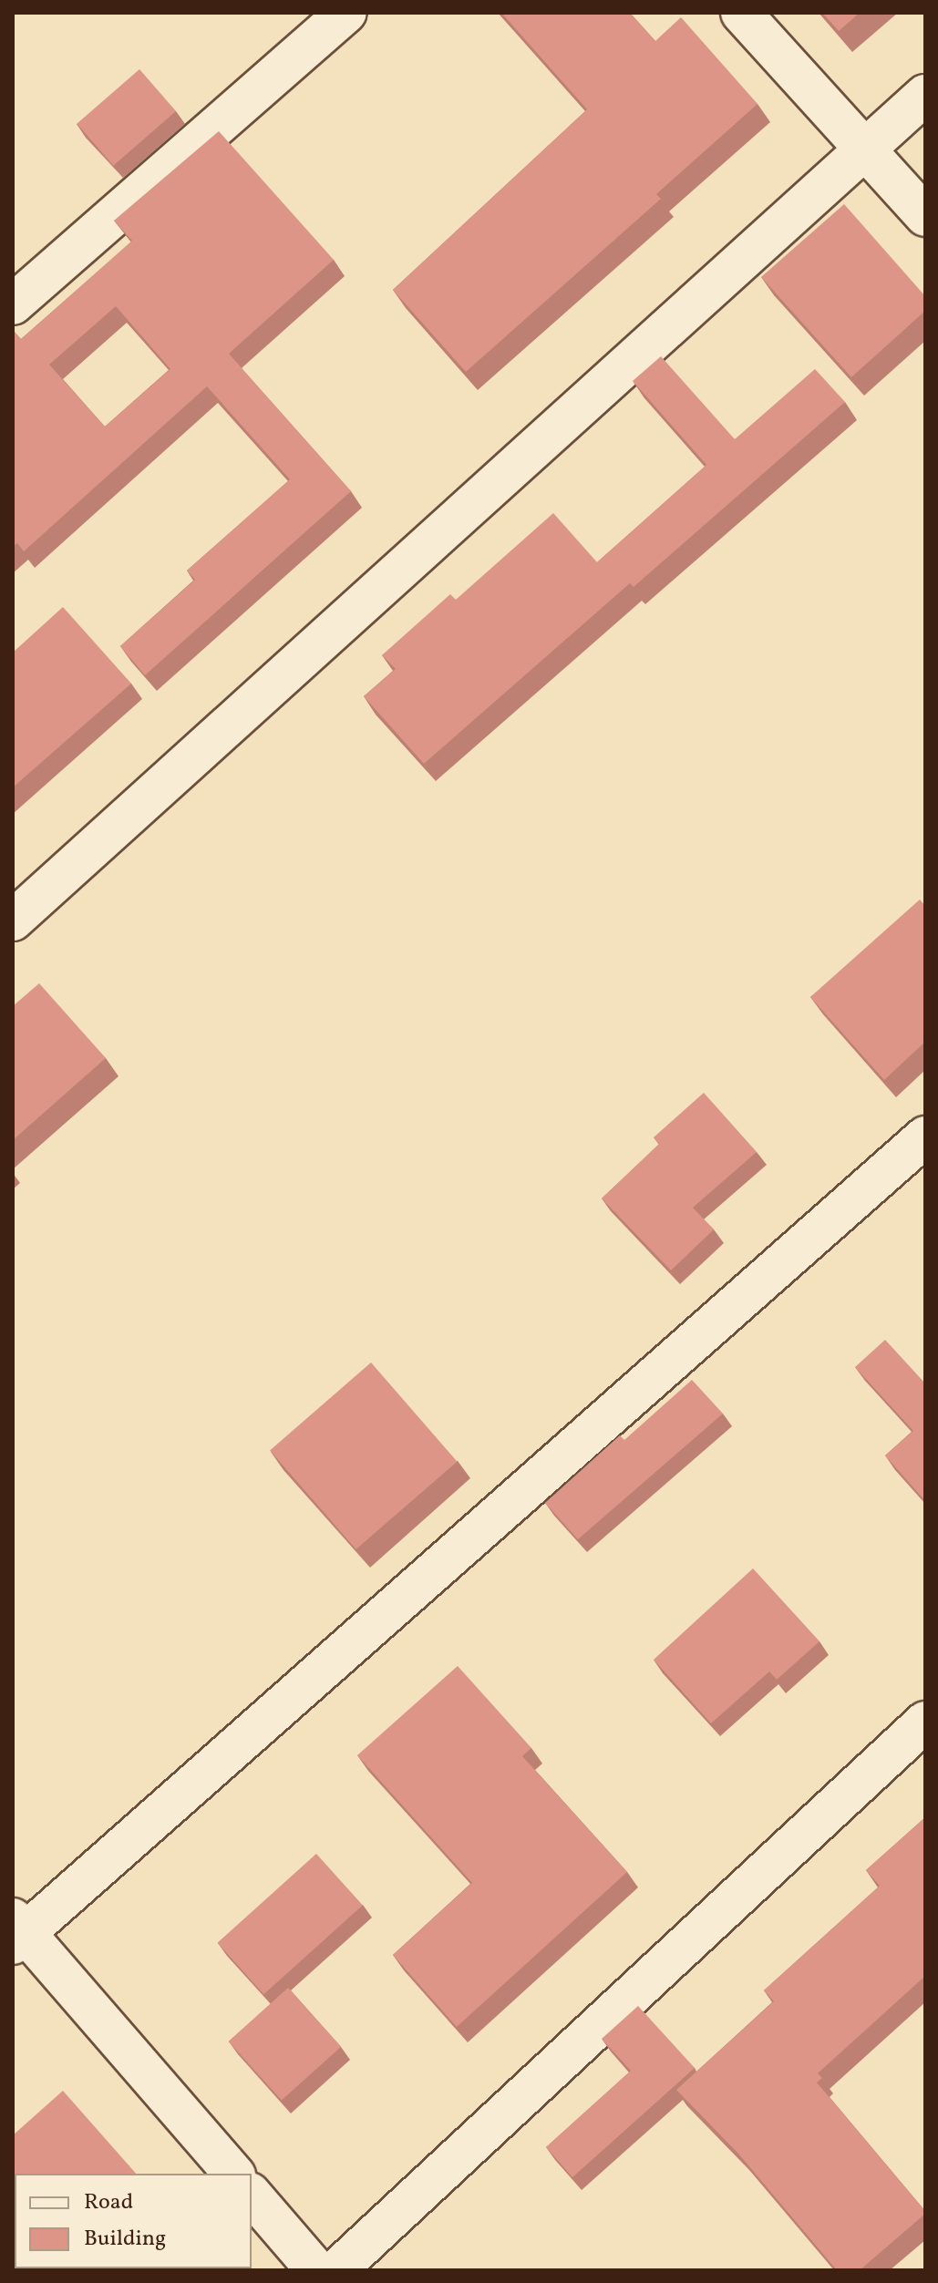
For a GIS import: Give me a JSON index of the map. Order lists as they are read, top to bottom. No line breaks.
{"legend":["Road","Building"]}
